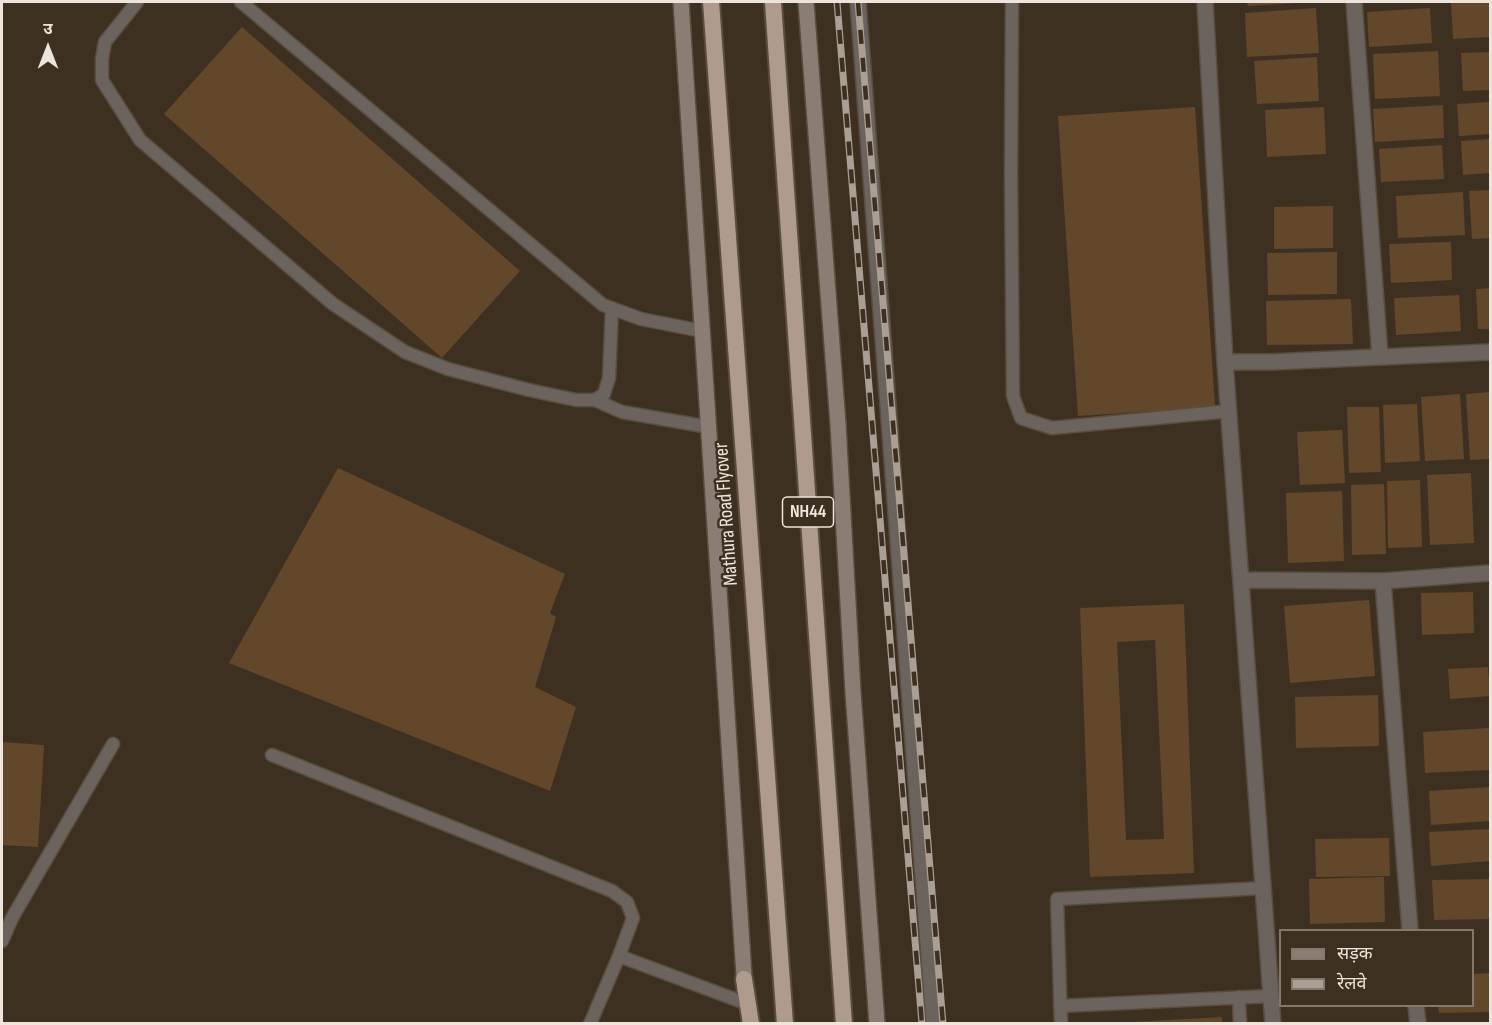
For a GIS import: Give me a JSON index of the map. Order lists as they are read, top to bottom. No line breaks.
{"streets":{"highway":["NH44","Mathura Road Flyover"]},"legend":["सड़क","रेलवे"],"north":"top"}
